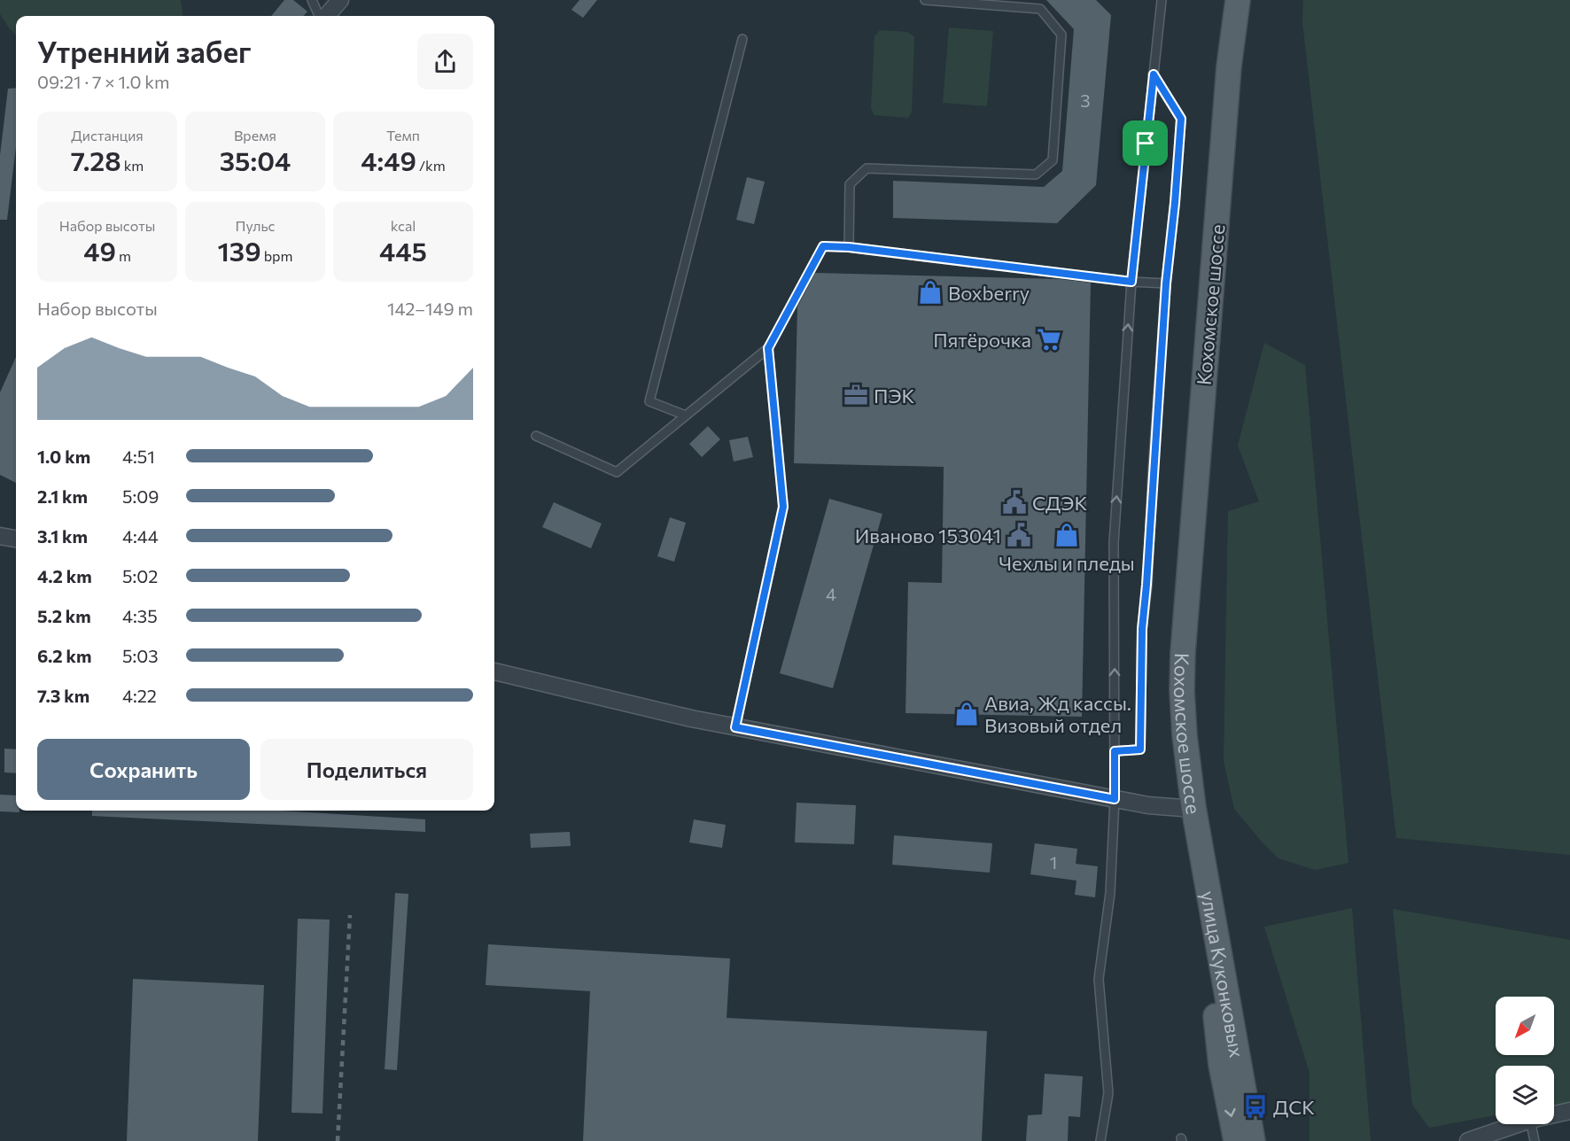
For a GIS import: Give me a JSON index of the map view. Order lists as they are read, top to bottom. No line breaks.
{"streets":{"main road":["Кохомское шоссе","улица Куконковых"]},"crossings":[["Кохомское шоссе","улица Куконковых"]],"places":{"shop":["Boxberry","Чехлы и пледы","Авиа, Жд кассы. Визовый отдел"],"supermarket":["Пятёрочка"],"office":["ПЭК"],"public building":["СДЭК","Иваново 153041"],"bus stop":["ДСК"]},"house_numbers":["3","4","1"],"north":"bottom left","page":{"heading":["Утренний забег","09:21 · 7 × 1.0 km"],"stats":[["Дистанция","7.28 km"],["Время","35:04"],["Темп","4:49 /km"],["Набор высоты","49 m"],["Пульс","139 bpm"],["kcal","445"]],"chart":["Набор высоты","142–149 m"],"list":[{"name":"1.0 km","note":"4:51"},{"name":"2.1 km","note":"5:09"},{"name":"3.1 km","note":"4:44"},{"name":"4.2 km","note":"5:02"},{"name":"5.2 km","note":"4:35"},{"name":"6.2 km","note":"5:03"},{"name":"7.3 km","note":"4:22"}],"buttons":["Сохранить","Поделиться"]}}
